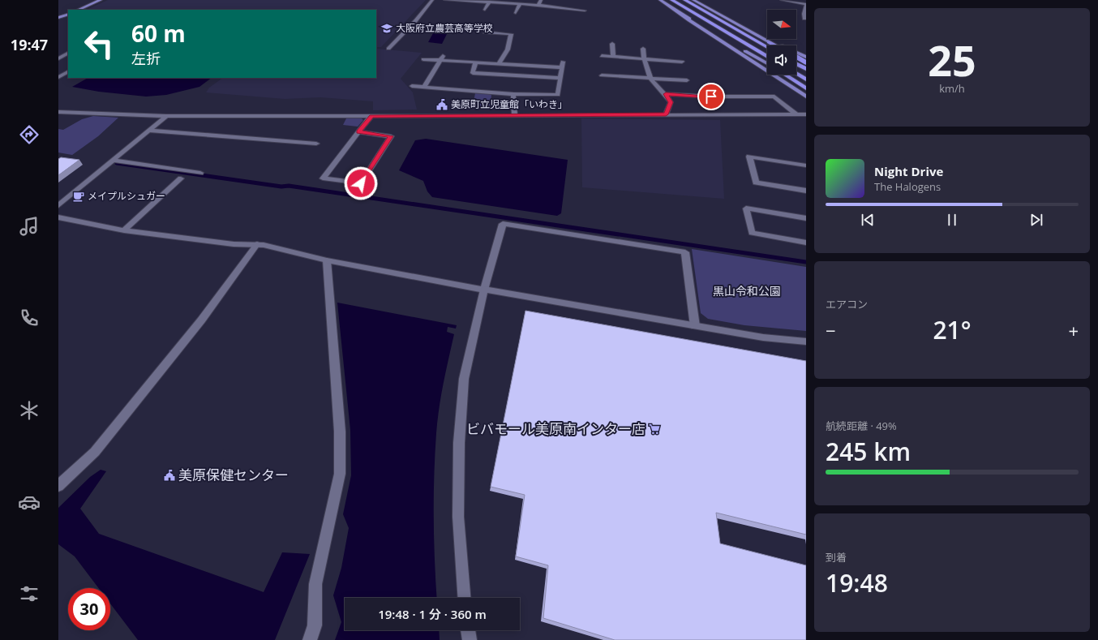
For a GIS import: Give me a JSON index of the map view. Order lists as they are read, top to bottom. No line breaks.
{"parks":["黒山令和公園"],"places":{"school or university":["大阪府立農芸高等学校"],"public building":["美原町立児童館「いわき」","美原保健センター"],"cafe":["メイプルシュガー"],"supermarket":["ビバモール美原南インター店"]},"north":"right","page":{"tabs":"19:47","tile":[["25","km/h"],"エアコン",["航続距離 · 49%","245 km"],["到着","19:48"]],"turn":["60 m","左折"],"song":["Night Drive","The Halogens"],"heat":["−","21°","+"],"limit":"30","trip":"19:48 · 1 分 · 360 m"}}
